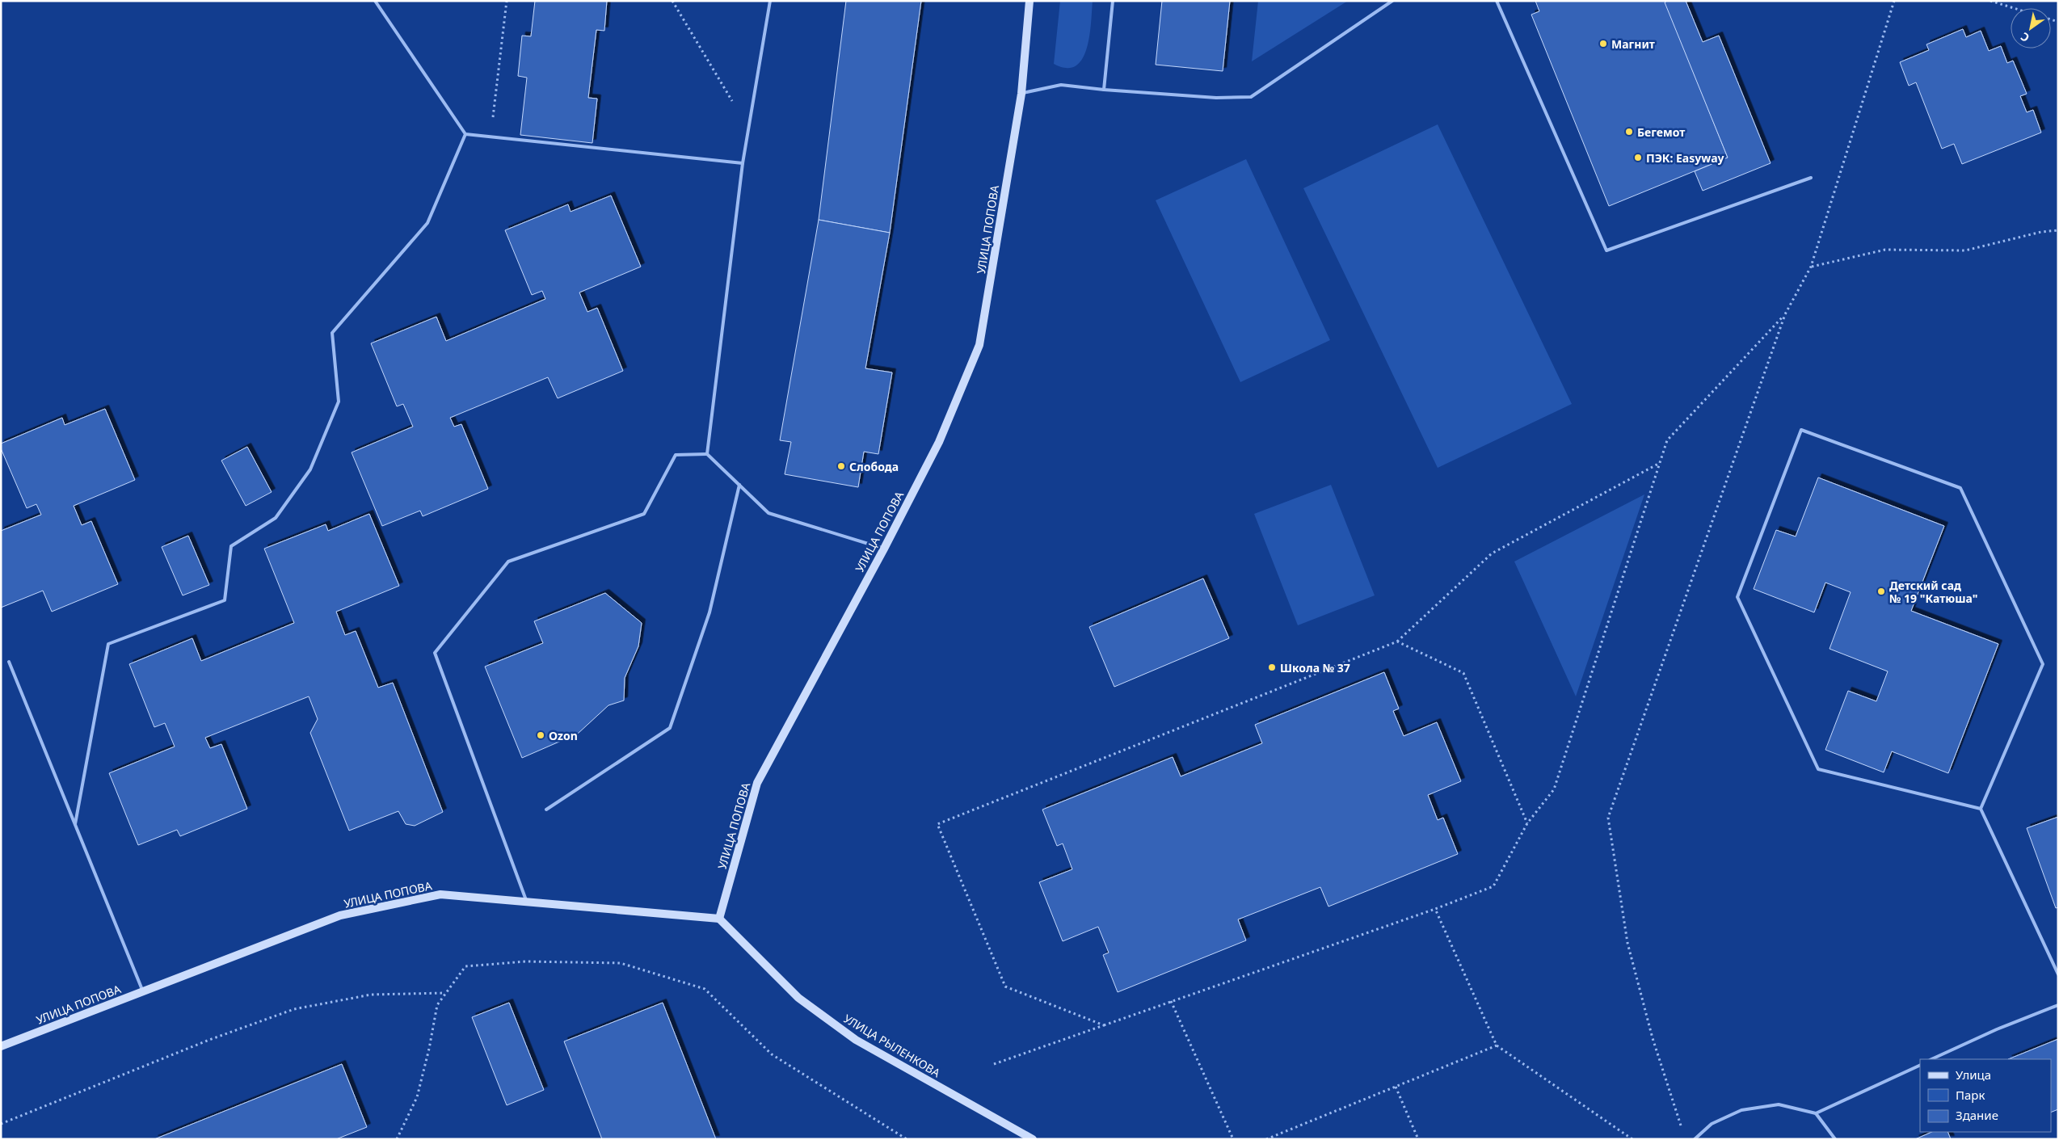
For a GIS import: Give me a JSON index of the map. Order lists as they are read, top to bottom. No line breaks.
{"streets":{"street":["УЛИЦА ПОПОВА","УЛИЦА РЫЛЕНКОВА"]},"crossings":[["УЛИЦА ПОПОВА","УЛИЦА РЫЛЕНКОВА"]],"places":["Магнит","Бегемот","ПЭК: Easyway","Слобода","Детский сад № 19 \"Катюша\"","Школа № 37","Ozon"],"legend":["Улица","Парк","Здание"],"north":"bottom left"}
